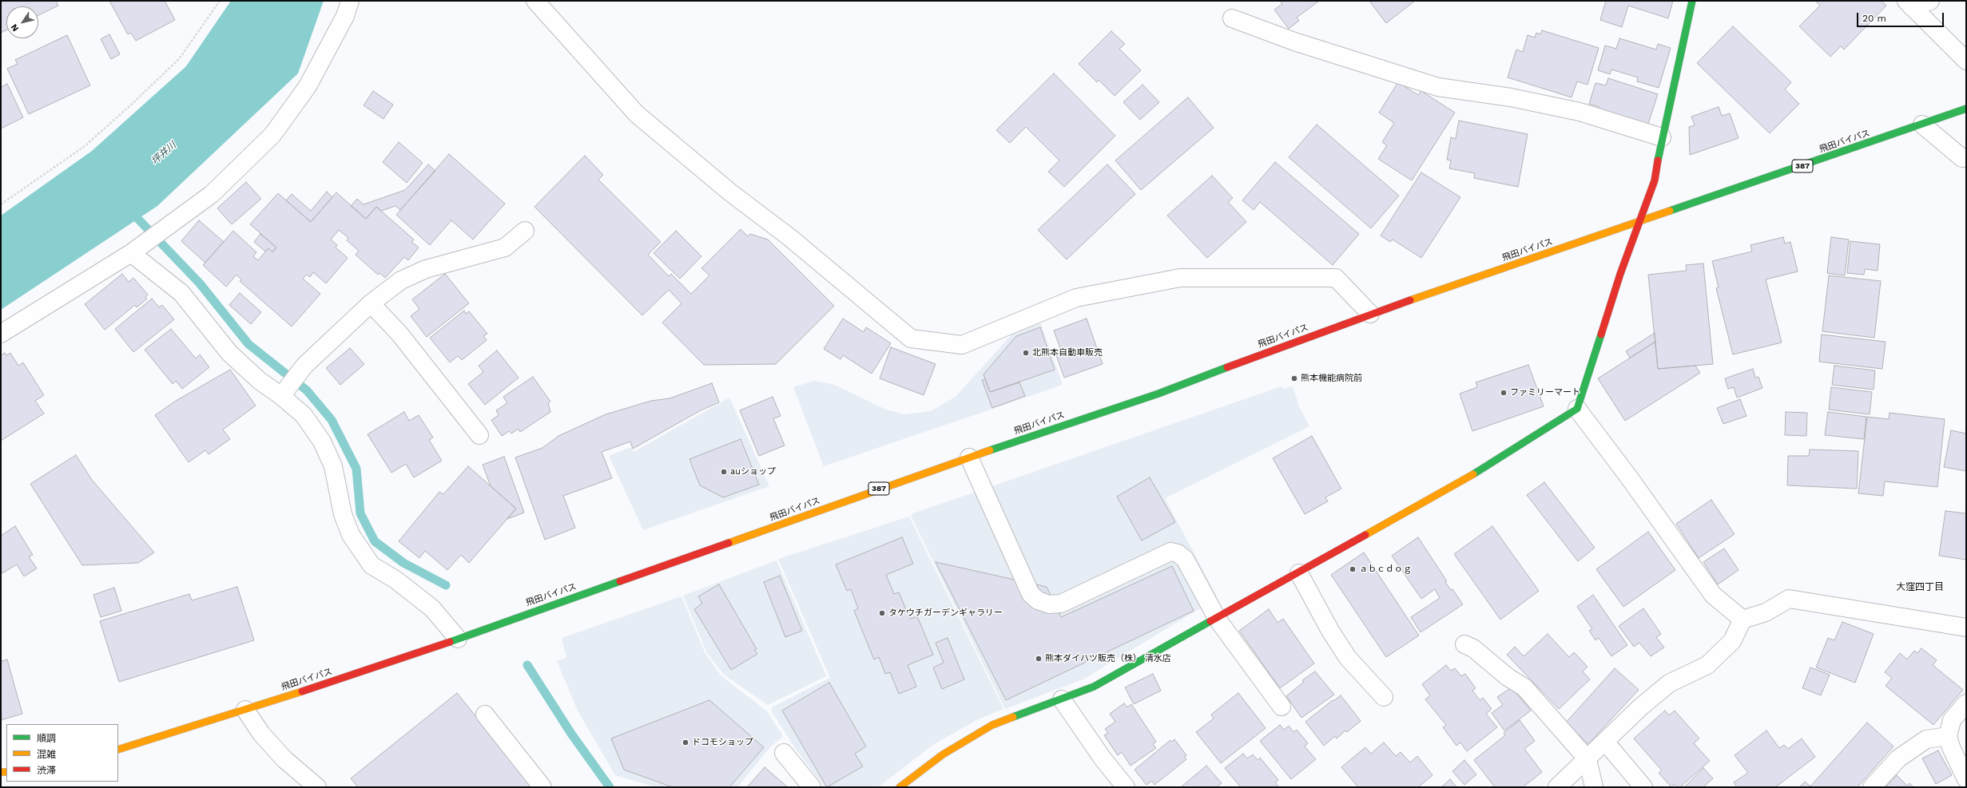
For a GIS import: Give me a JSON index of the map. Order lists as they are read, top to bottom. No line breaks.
{"streets":{"main road":["飛田バイパス","387"]},"districts":["大窪四丁目"],"water":["坪井川"],"places":["北熊本自動車販売","熊本機能病院前","ファミリーマート","auショップ","ａｂｃｄｏｇ","タケウチガーデンギャラリー","熊本ダイハツ販売（株） 清水店","ドコモショップ"],"legend":["順調","混雑","渋滞"],"scale_bar":"20 m","north":"bottom left"}
